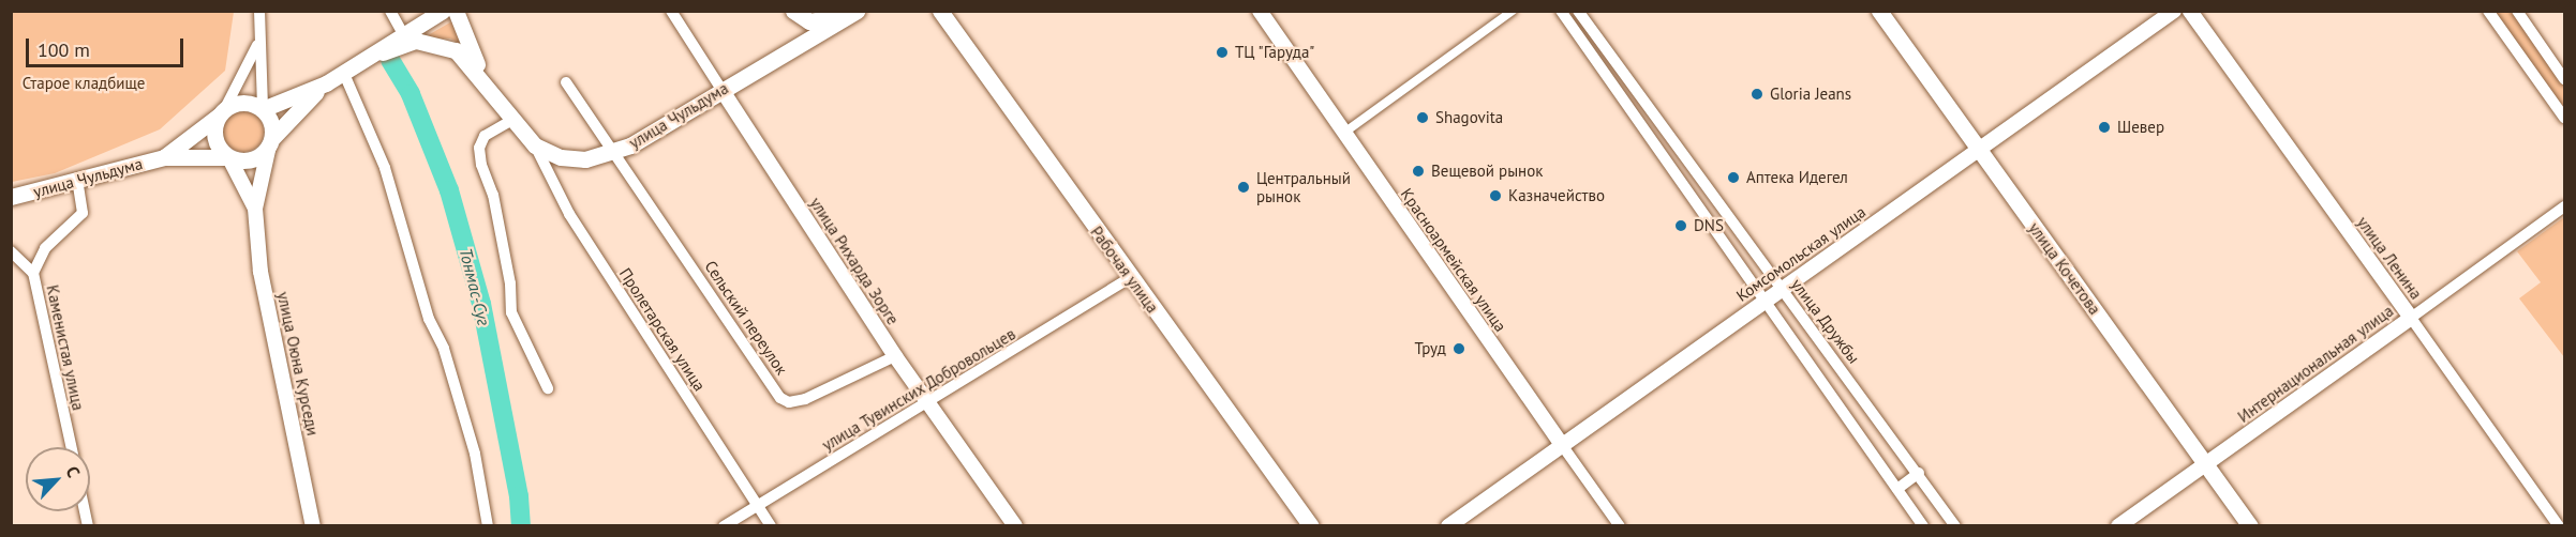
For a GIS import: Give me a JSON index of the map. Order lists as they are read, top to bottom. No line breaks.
{"streets":{"main road":["улица Чульдума","улица Кочетова","Рабочая улица"],"street":["Комсомольская улица","улица Ленина","Красноармейская улица","улица Рихарда Зорге","Сельский переулок","улица Дружбы","Пролетарская улица","Каменистая улица","улица Оюна Курседи","Интернациональная улица","улица Тувинских Добровольцев"]},"crossings":[["улица Чульдума","улица Рихарда Зорге"],["улица Чульдума","Сельский переулок"],["улица Чульдума","Пролетарская улица"],["улица Чульдума","улица Оюна Курседи"],["Комсомольская улица","Красноармейская улица"],["Комсомольская улица","улица Кочетова"],["Комсомольская улица","улица Дружбы"],["улица Ленина","Интернациональная улица"],["улица Рихарда Зорге","Сельский переулок"],["улица Рихарда Зорге","улица Тувинских Добровольцев"],["улица Кочетова","Интернациональная улица"],["Рабочая улица","улица Тувинских Добровольцев"],["Пролетарская улица","улица Тувинских Добровольцев"]],"water":["Тонмас-Суг"],"parks":["Старое кладбище"],"places":["ТЦ \"Гаруда\"","Gloria Jeans","Shagovita","Шевер","Вещевой рынок","Аптека Идегел","Центральный рынок","Казначейство","DNS","Труд"],"scale_bar":"100 m","north":"top right"}
